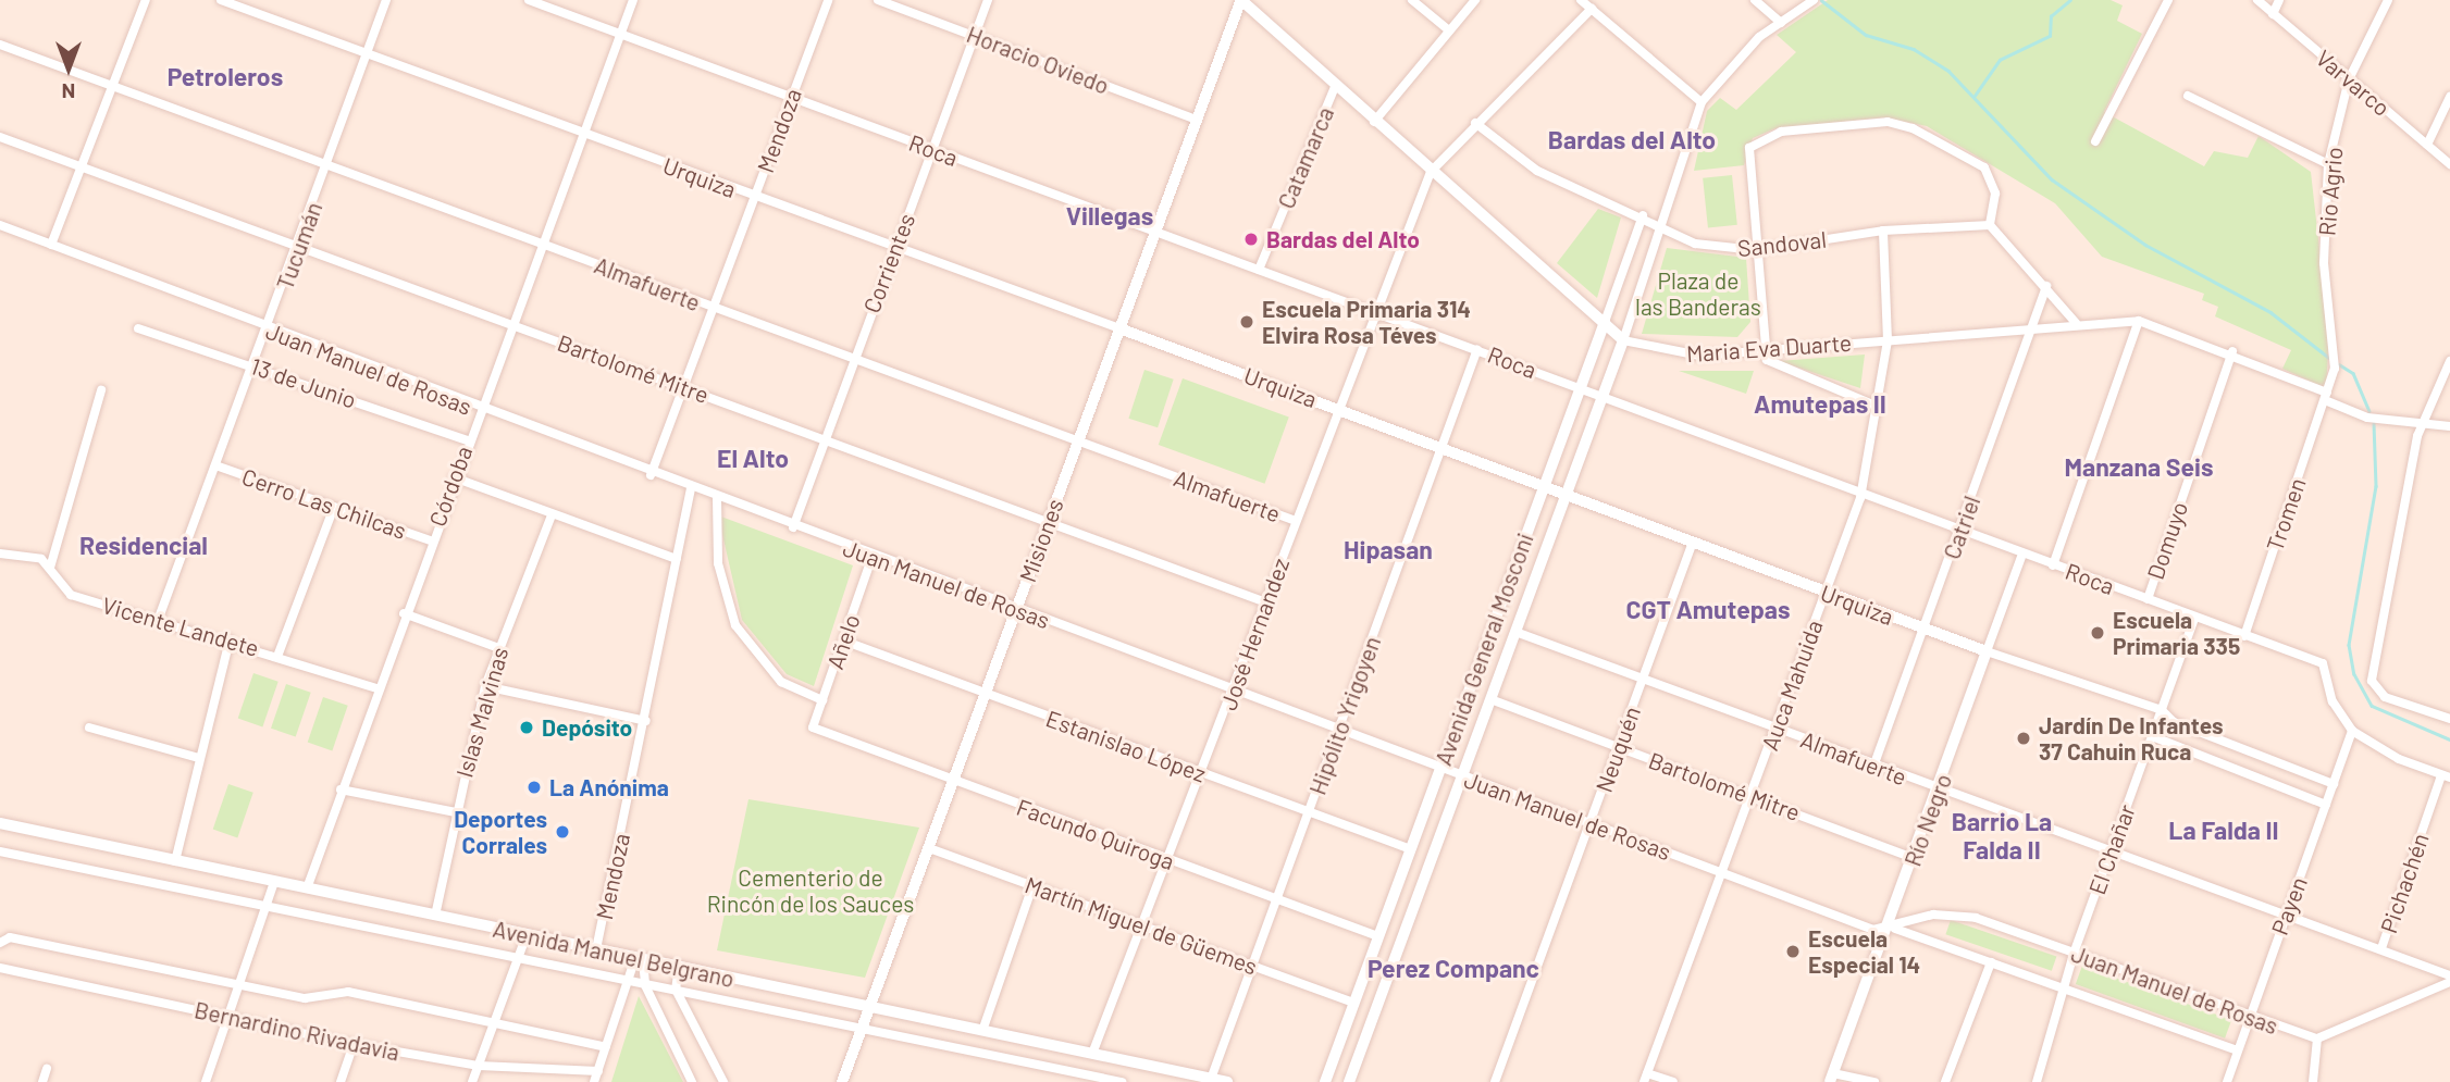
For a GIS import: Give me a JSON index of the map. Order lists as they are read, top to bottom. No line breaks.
{"streets":{"main road":["Avenida General Mosconi"],"street":["Horacio Oviedo","Varvarco","Mendoza","Roca","Catamarca","Urquiza","Rio Agrio","Sandoval","Tucumán","Corrientes","Almafuerte","Maria Eva Duarte","Juan Manuel de Rosas","Bartolomé Mitre","13 de Junio","Córdoba","Cerro Las Chilcas","Tromen","Catriel","Misiones","Domuyo","Vicente Landete","José Hernandez","Añelo","Auca Mahuida","Islas Malvinas","Hipólito Yrigoyen","Estanislao López","Neuquén","Río Negro","Facundo Quiroga","El Chañar","Pichachén","Payen","Martín Miguel de Güemes","Avenida Manuel Belgrano","Bernardino Rivadavia"]},"crossings":[["Horacio Oviedo","Corrientes"],["Horacio Oviedo","Misiones"],["Varvarco","Rio Agrio"],["Mendoza","Roca"],["Mendoza","Urquiza"],["Mendoza","Almafuerte"],["Mendoza","Juan Manuel de Rosas"],["Mendoza","Bartolomé Mitre"],["Mendoza","Avenida Manuel Belgrano"],["Roca","Catamarca"],["Roca","Corrientes"],["Roca","Córdoba"],["Roca","Tromen"],["Roca","Catriel"],["Roca","Misiones"],["Roca","Domuyo"],["Roca","José Hernandez"],["Roca","Avenida General Mosconi"],["Roca","Auca Mahuida"],["Roca","Hipólito Yrigoyen"],["Roca","Río Negro"],["Roca","El Chañar"],["Roca","Payen"],["Urquiza","Tucumán"],["Urquiza","Corrientes"],["Urquiza","Córdoba"],["Urquiza","Catriel"],["Urquiza","Misiones"],["Urquiza","José Hernandez"],["Urquiza","Avenida General Mosconi"],["Urquiza","Auca Mahuida"],["Urquiza","Hipólito Yrigoyen"],["Urquiza","Neuquén"],["Urquiza","Río Negro"],["Urquiza","El Chañar"],["Urquiza","Payen"],["Rio Agrio","Maria Eva Duarte"],["Rio Agrio","Tromen"],["Sandoval","José Hernandez"],["Sandoval","Avenida General Mosconi"],["Sandoval","Auca Mahuida"],["Tucumán","Almafuerte"],["Tucumán","Juan Manuel de Rosas"],["Tucumán","Bartolomé Mitre"],["Tucumán","13 de Junio"],["Tucumán","Cerro Las Chilcas"],["Tucumán","Vicente Landete"],["Corrientes","Almafuerte"],["Corrientes","Juan Manuel de Rosas"],["Corrientes","Bartolomé Mitre"],["Almafuerte","Córdoba"],["Almafuerte","Catriel"],["Almafuerte","Misiones"],["Almafuerte","José Hernandez"],["Almafuerte","Avenida General Mosconi"],["Almafuerte","Auca Mahuida"],["Almafuerte","Neuquén"],["Almafuerte","Río Negro"],["Almafuerte","El Chañar"],["Almafuerte","Pichachén"],["Almafuerte","Payen"],["Maria Eva Duarte","Tromen"],["Maria Eva Duarte","Catriel"],["Maria Eva Duarte","Domuyo"],["Maria Eva Duarte","Avenida General Mosconi"],["Maria Eva Duarte","Auca Mahuida"],["Juan Manuel de Rosas","Córdoba"],["Juan Manuel de Rosas","Misiones"],["Juan Manuel de Rosas","José Hernandez"],["Juan Manuel de Rosas","Añelo"],["Juan Manuel de Rosas","Avenida General Mosconi"],["Juan Manuel de Rosas","Auca Mahuida"],["Juan Manuel de Rosas","Hipólito Yrigoyen"],["Juan Manuel de Rosas","Neuquén"],["Juan Manuel de Rosas","Río Negro"],["Juan Manuel de Rosas","El Chañar"],["Juan Manuel de Rosas","Payen"],["Bartolomé Mitre","Córdoba"],["Bartolomé Mitre","Misiones"],["Bartolomé Mitre","José Hernandez"],["Bartolomé Mitre","Avenida General Mosconi"],["Bartolomé Mitre","Auca Mahuida"],["Bartolomé Mitre","Neuquén"],["Bartolomé Mitre","Río Negro"],["13 de Junio","Córdoba"],["Córdoba","Cerro Las Chilcas"],["Córdoba","Vicente Landete"],["Córdoba","Avenida Manuel Belgrano"],["Misiones","Estanislao López"],["Misiones","Facundo Quiroga"],["Misiones","Martín Miguel de Güemes"],["Misiones","Avenida Manuel Belgrano"],["José Hernandez","Estanislao López"],["José Hernandez","Facundo Quiroga"],["José Hernandez","Martín Miguel de Güemes"],["José Hernandez","Avenida Manuel Belgrano"],["Añelo","Estanislao López"],["Añelo","Facundo Quiroga"],["Avenida General Mosconi","Estanislao López"],["Avenida General Mosconi","Facundo Quiroga"],["Avenida General Mosconi","Martín Miguel de Güemes"],["Islas Malvinas","Avenida Manuel Belgrano"],["Hipólito Yrigoyen","Estanislao López"],["Hipólito Yrigoyen","Facundo Quiroga"],["Hipólito Yrigoyen","Martín Miguel de Güemes"],["Hipólito Yrigoyen","Avenida Manuel Belgrano"]],"districts":["Petroleros","Bardas del Alto","Villegas","Amutepas II","El Alto","Manzana Seis","Residencial","Hipasan","CGT Amutepas","Barrio La Falda II","La Falda II","Perez Companc"],"parks":["Plaza de las Banderas","Cementerio de Rincón de los Sauces"],"places":["Bardas del Alto","Escuela Primaria 314 Elvira Rosa Téves","Escuela Primaria 335","Depósito","Jardín De Infantes 37 Cahuin Ruca","La Anónima","Deportes Corrales","Escuela Especial 14"],"north":"bottom"}
